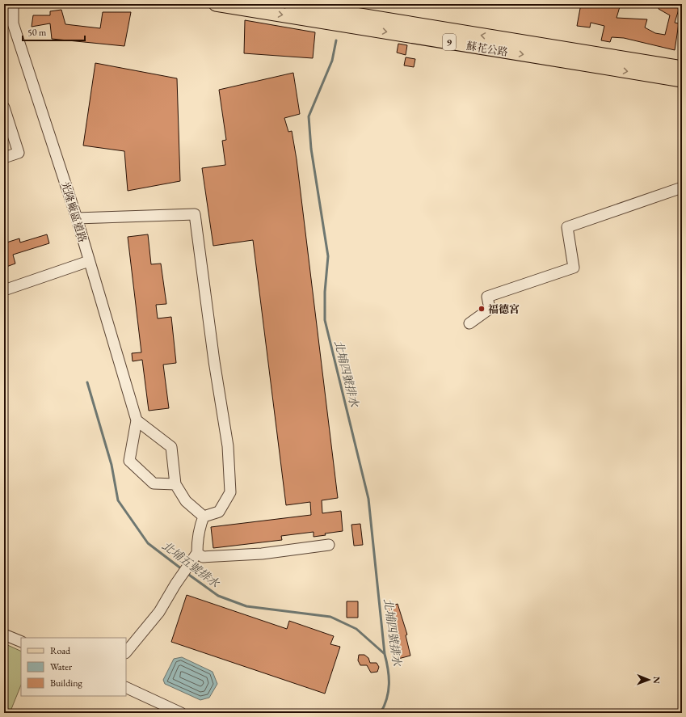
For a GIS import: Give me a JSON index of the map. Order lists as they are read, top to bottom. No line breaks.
{"streets":{"main road":["9","蘇花公路"],"street":["光隆廠區道路"]},"water":["北埔四號排水","北埔五號排水"],"places":["福德宮"],"legend":["Road","Water","Building"],"scale_bar":"50 m","north":"right"}
